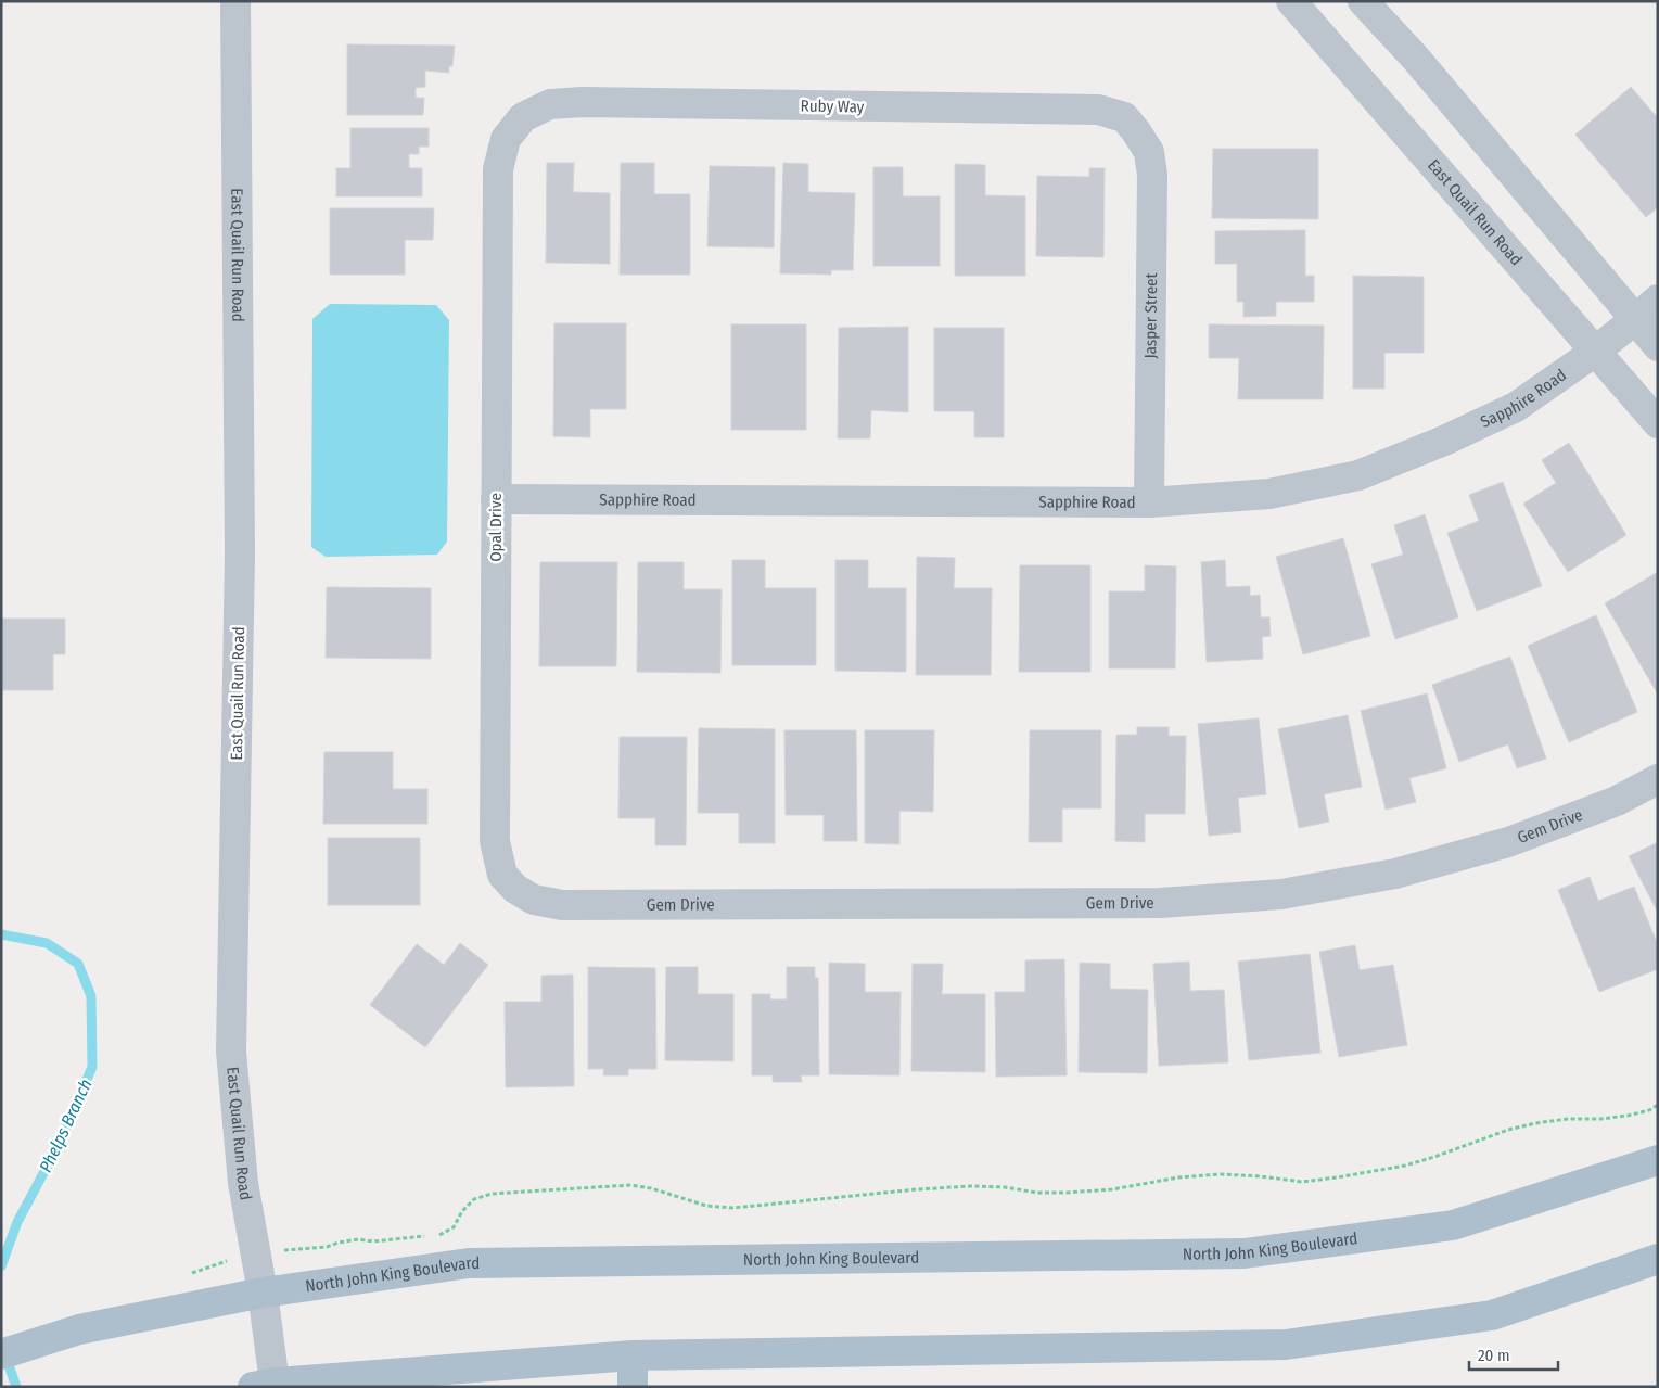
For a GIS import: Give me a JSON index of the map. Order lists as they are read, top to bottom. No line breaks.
{"streets":{"main road":["North John King Boulevard"],"street":["Ruby Way","East Quail Run Road","Jasper Street","Sapphire Road","Opal Drive","Gem Drive"]},"crossings":[["Ruby Way","Jasper Street"],["Ruby Way","Opal Drive"],["East Quail Run Road","Sapphire Road"],["East Quail Run Road","North John King Boulevard"],["Jasper Street","Sapphire Road"],["Sapphire Road","Opal Drive"],["Opal Drive","Gem Drive"]],"water":["Phelps Branch"],"scale_bar":"20 m"}
